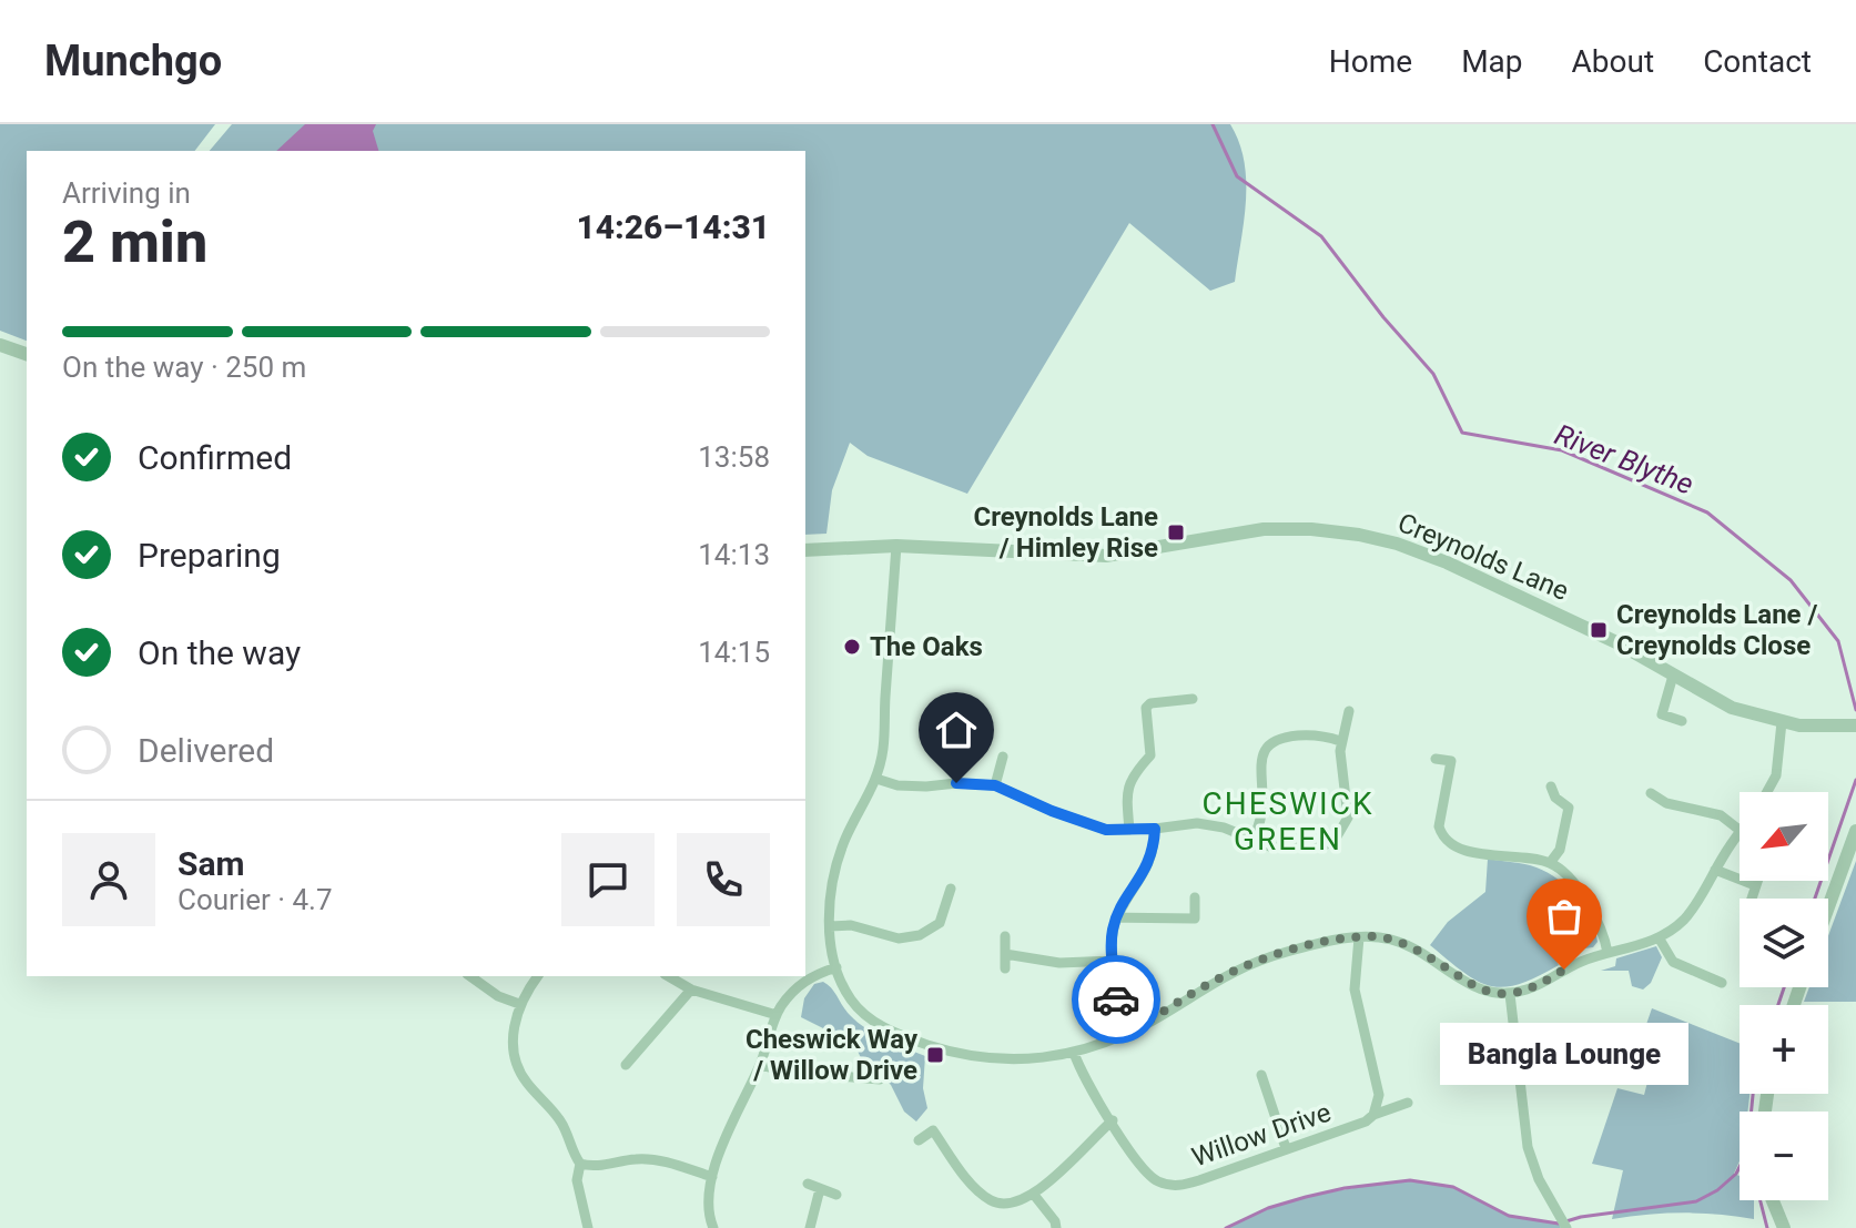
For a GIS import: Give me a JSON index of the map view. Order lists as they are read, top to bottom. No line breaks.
{"streets":{"street":["Creynolds Lane","Willow Drive"]},"districts":["CHESWICK GREEN"],"water":["River Blythe"],"places":{"transit":["Creynolds Lane / Himley Rise","Creynolds Lane / Creynolds Close","Cheswick Way / Willow Drive"],"other":["The Oaks","Bangla Lounge"]},"north":"bottom left","page":{"header":"Munchgo","nav":["Home","Map","About","Contact"],"heading":["2 min","Arriving in","14:26–14:31"],"panel":["Sam","Courier · 4.7"],"bar":"On the way · 250 m","list":[["Confirmed","13:58"],["Preparing","14:13"],["On the way","14:15"],"Delivered"],"map_buttons":["+","−"],"bubble":"Bangla Lounge"}}
